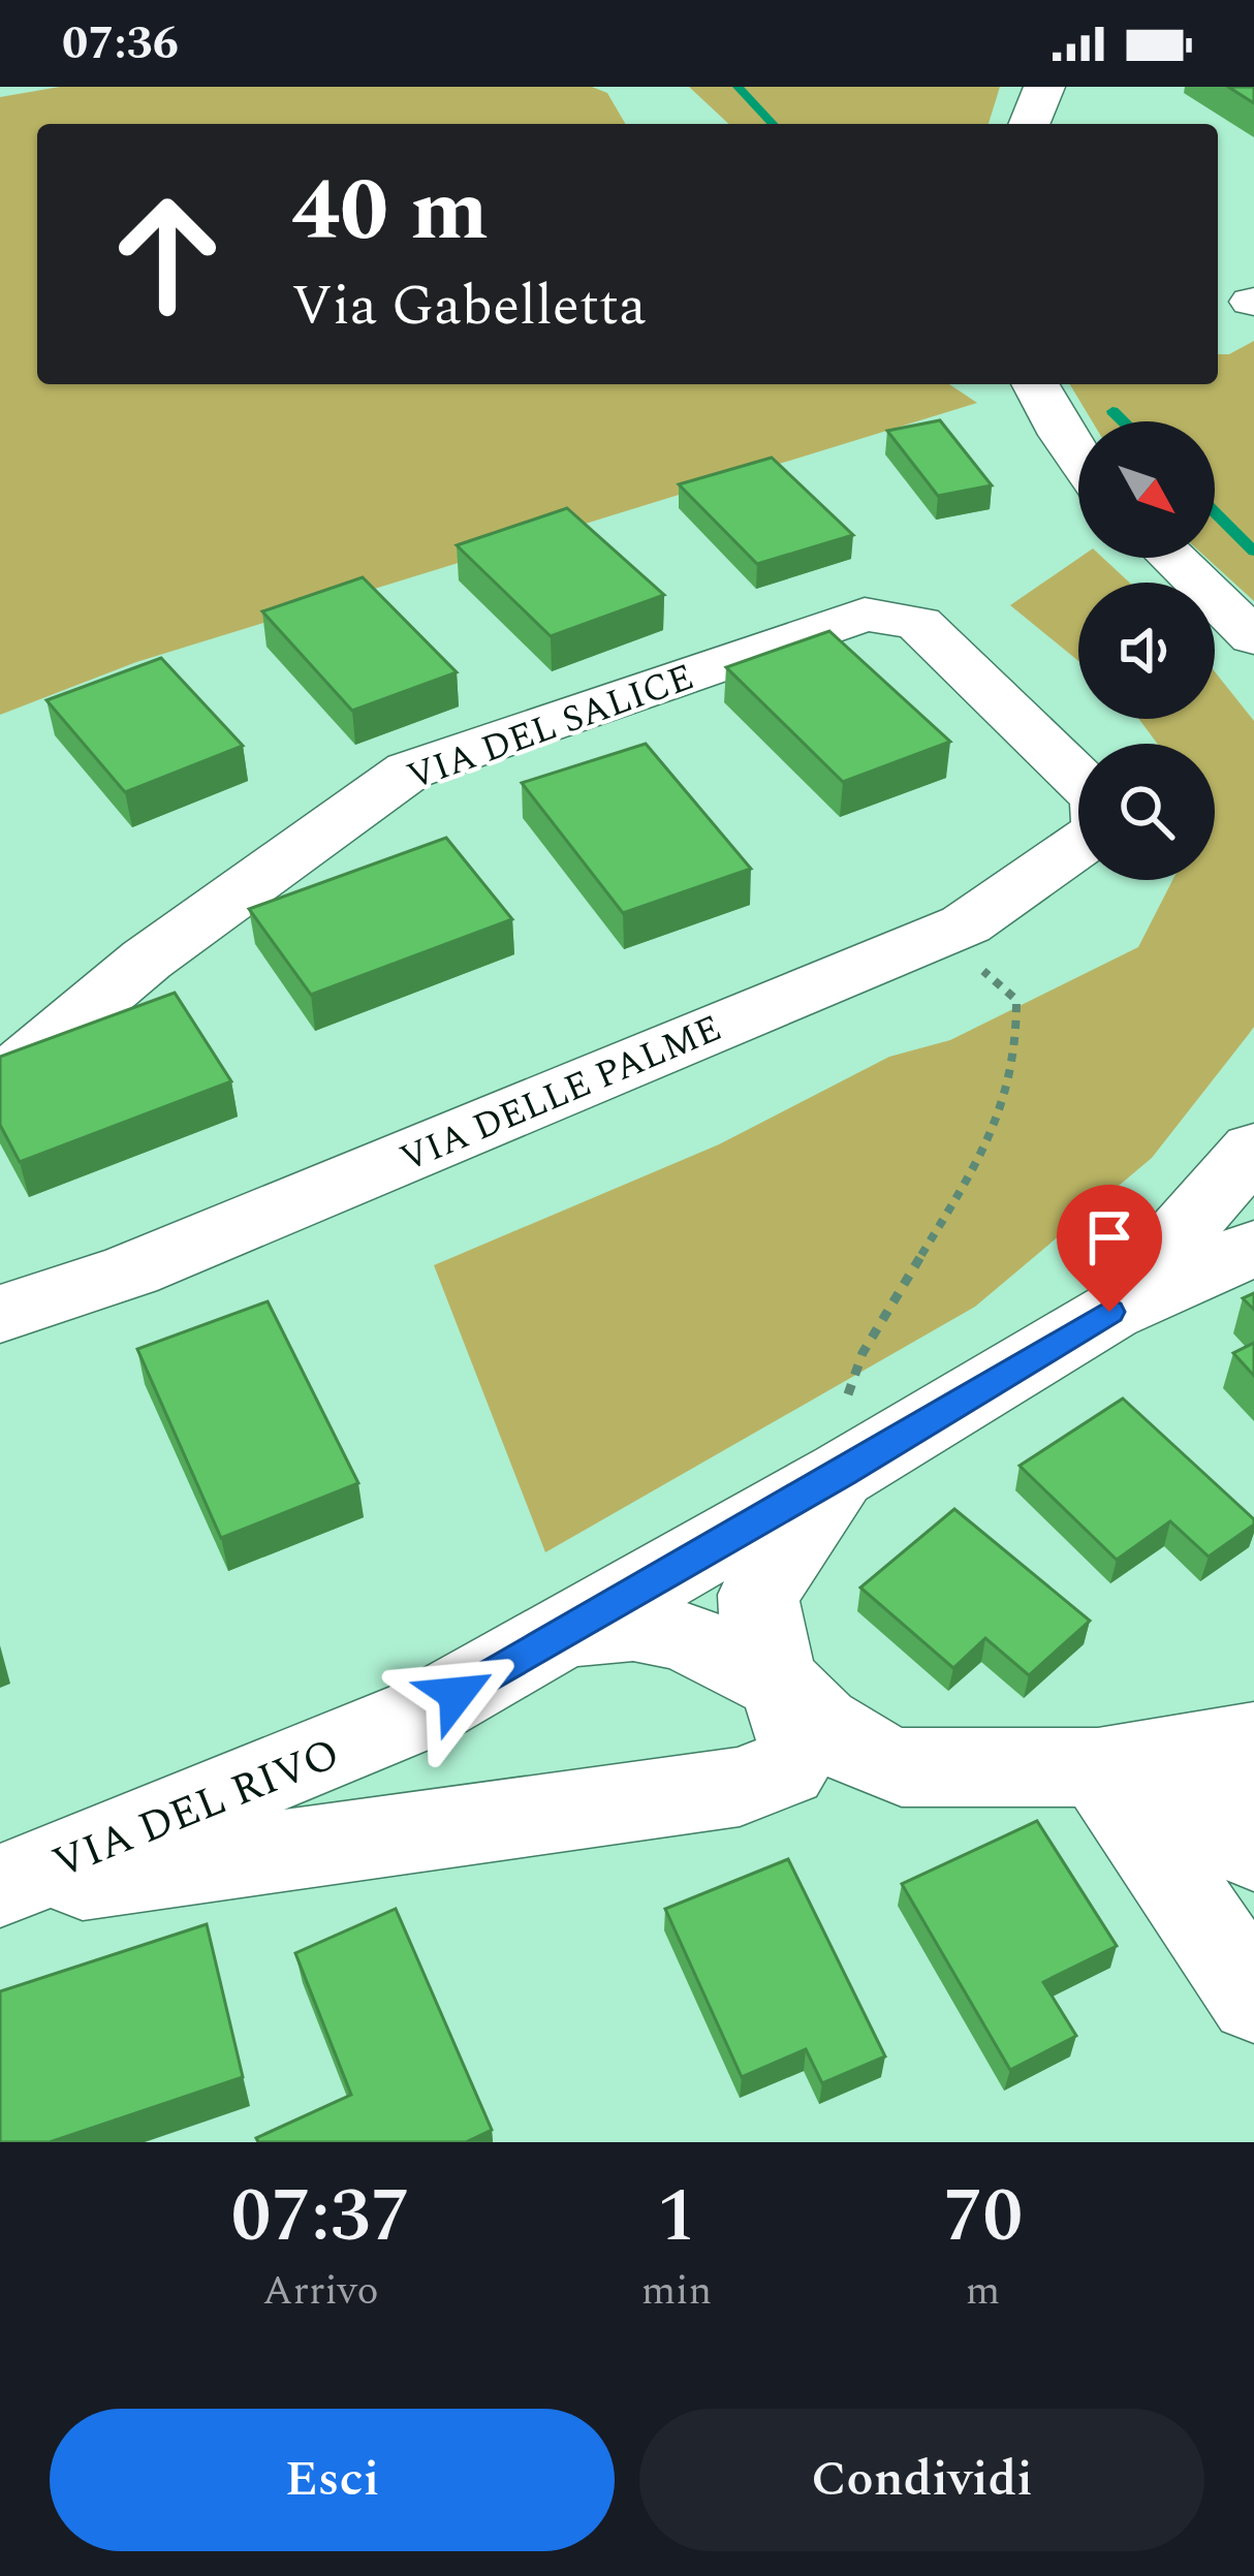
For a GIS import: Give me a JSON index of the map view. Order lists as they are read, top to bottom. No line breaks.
{"streets":{"street":["VIA DEL SALICE","VIA DELLE PALME","VIA DEL RIVO"]},"north":"bottom right","page":{"status":"07:36","turn":["40 m","Via Gabelletta"],"eta":["07:37","Arrivo","1","min","70","m"],"buttons":["Esci","Condividi"]}}
